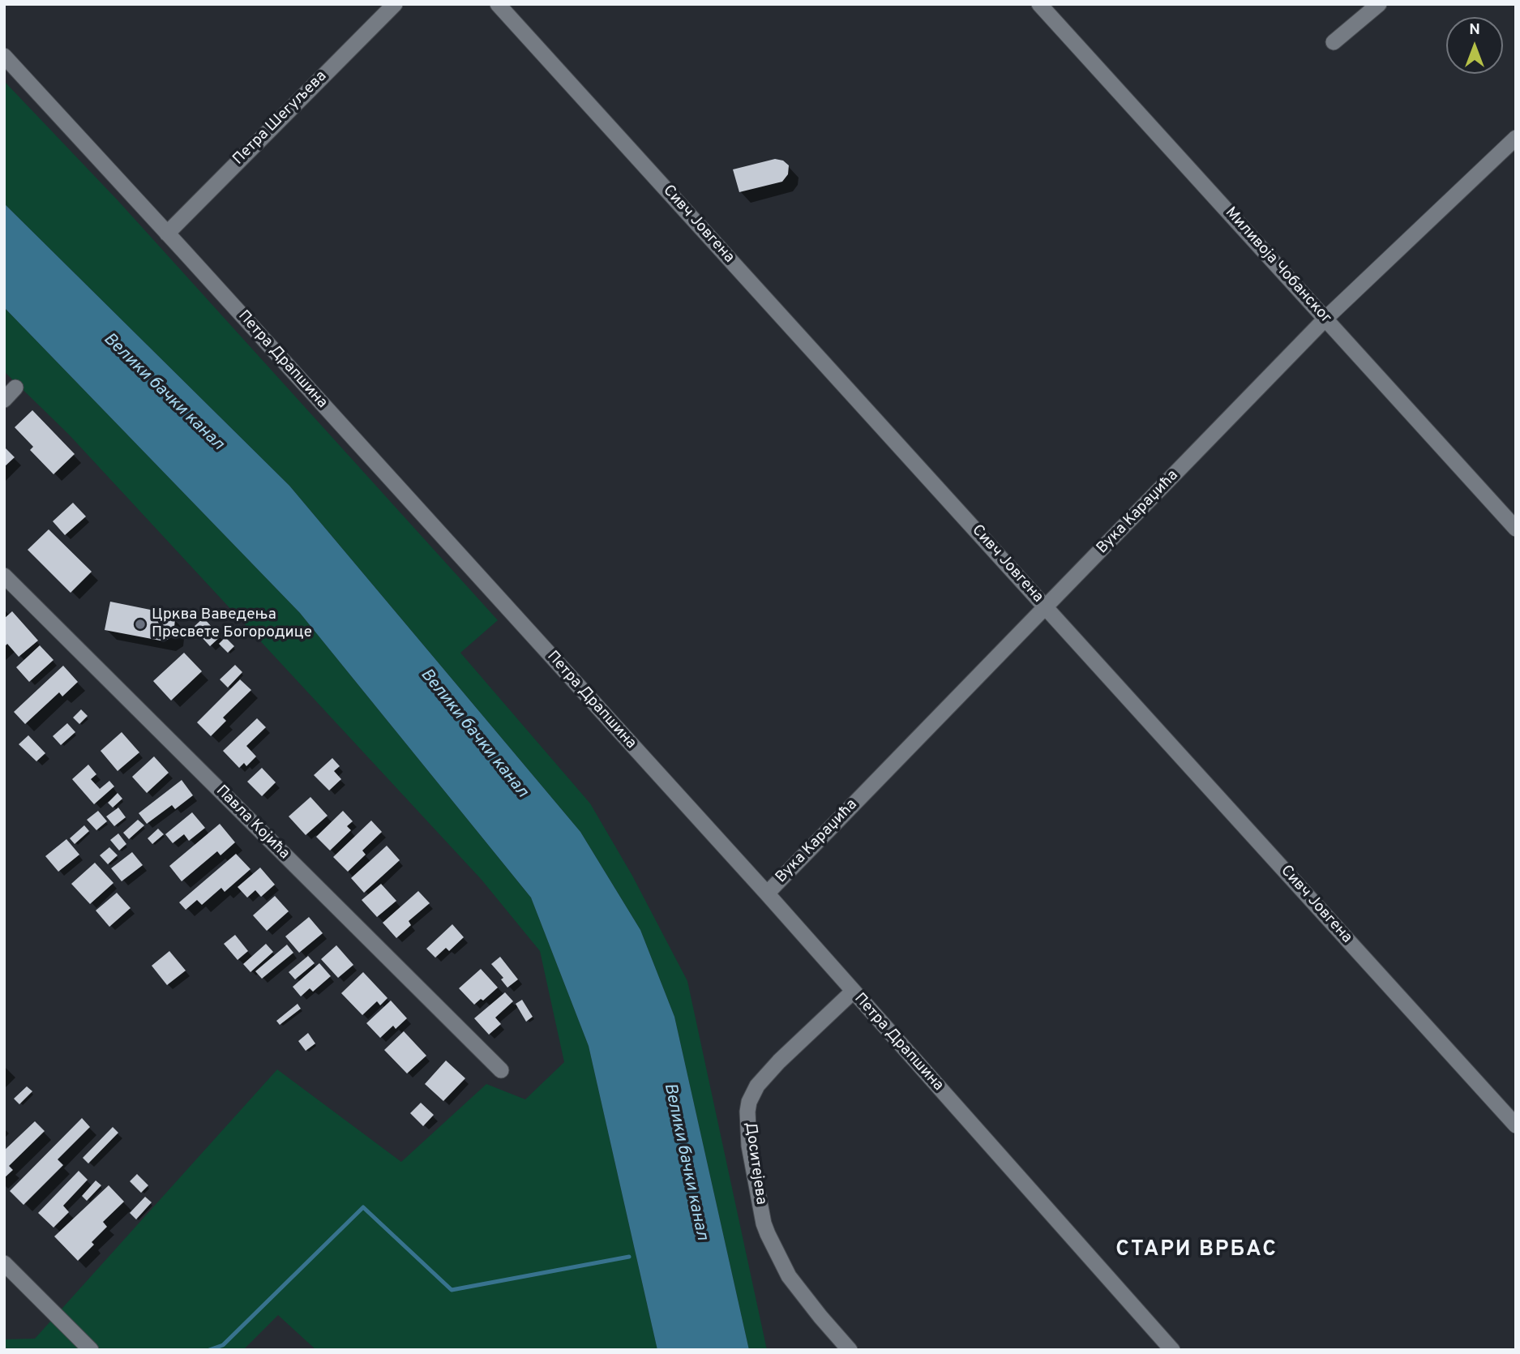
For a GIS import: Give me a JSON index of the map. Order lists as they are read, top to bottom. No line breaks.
{"streets":{"street":["Петра Шегуљева","Сивч Јовгена","Миливоја Чобанског","Петра Драпшина","Вука Караџића","Павла Којића","Доситејева"]},"crossings":[["Петра Шегуљева","Петра Драпшина"],["Сивч Јовгена","Вука Караџића"],["Миливоја Чобанског","Вука Караџића"],["Петра Драпшина","Вука Караџића"],["Петра Драпшина","Доситејева"]],"districts":["СТАРИ ВРБАС"],"water":["Велики бачки канал"],"places":["Црква Ваведења Пресвете Богородице"],"north":"top"}
